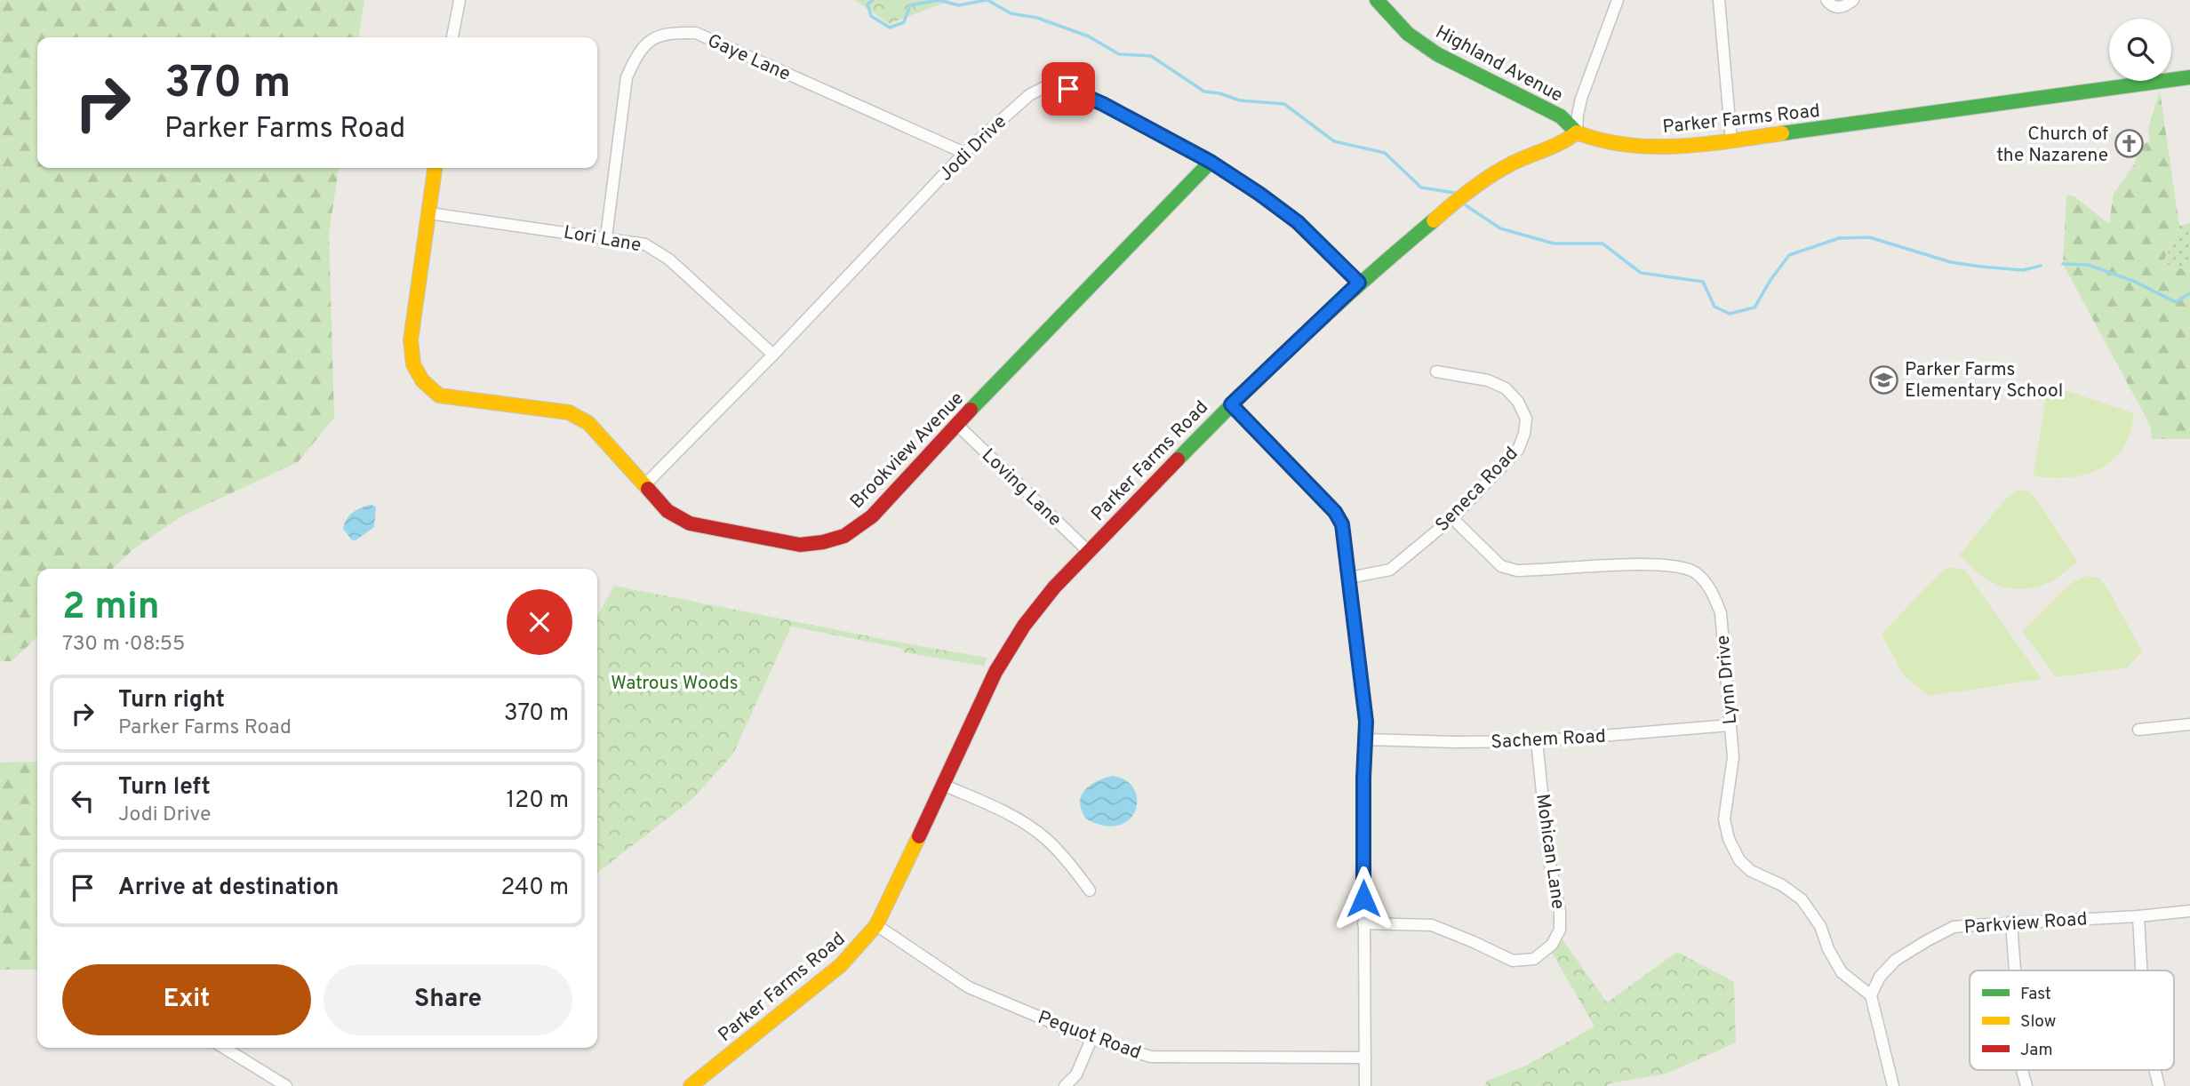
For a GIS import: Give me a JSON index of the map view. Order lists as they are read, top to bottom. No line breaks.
{"streets":{"street":["Gaye Lane","Highland Avenue","Parker Farms Road","Jodi Drive","Lori Lane","Brookview Avenue","Loving Lane","Seneca Road","Lynn Drive","Sachem Road","Mohican Lane","Parkview Road","Pequot Road"]},"crossings":[["Gaye Lane","Jodi Drive"],["Gaye Lane","Lori Lane"],["Highland Avenue","Parker Farms Road"],["Parker Farms Road","Jodi Drive"],["Parker Farms Road","Loving Lane"],["Parker Farms Road","Pequot Road"],["Jodi Drive","Lori Lane"],["Jodi Drive","Brookview Avenue"],["Lori Lane","Brookview Avenue"],["Brookview Avenue","Loving Lane"],["Seneca Road","Lynn Drive"],["Lynn Drive","Sachem Road"],["Lynn Drive","Parkview Road"],["Sachem Road","Mohican Lane"]],"parks":["Watrous Woods"],"places":{"church":["Church of the Nazarene"],"school or university":["Parker Farms Elementary School"]},"legend":["Fast","Slow","Jam"],"page":{"turn":["370 m","Parker Farms Road"],"heading":["2 min","730 m · 08:55"],"list":[{"name":"Turn right","note":"Parker Farms Road","value":"370 m"},{"name":"Turn left","note":"Jodi Drive","value":"120 m"},{"name":"Arrive at destination","value":"240 m"}],"buttons":["Exit","Share"]}}
